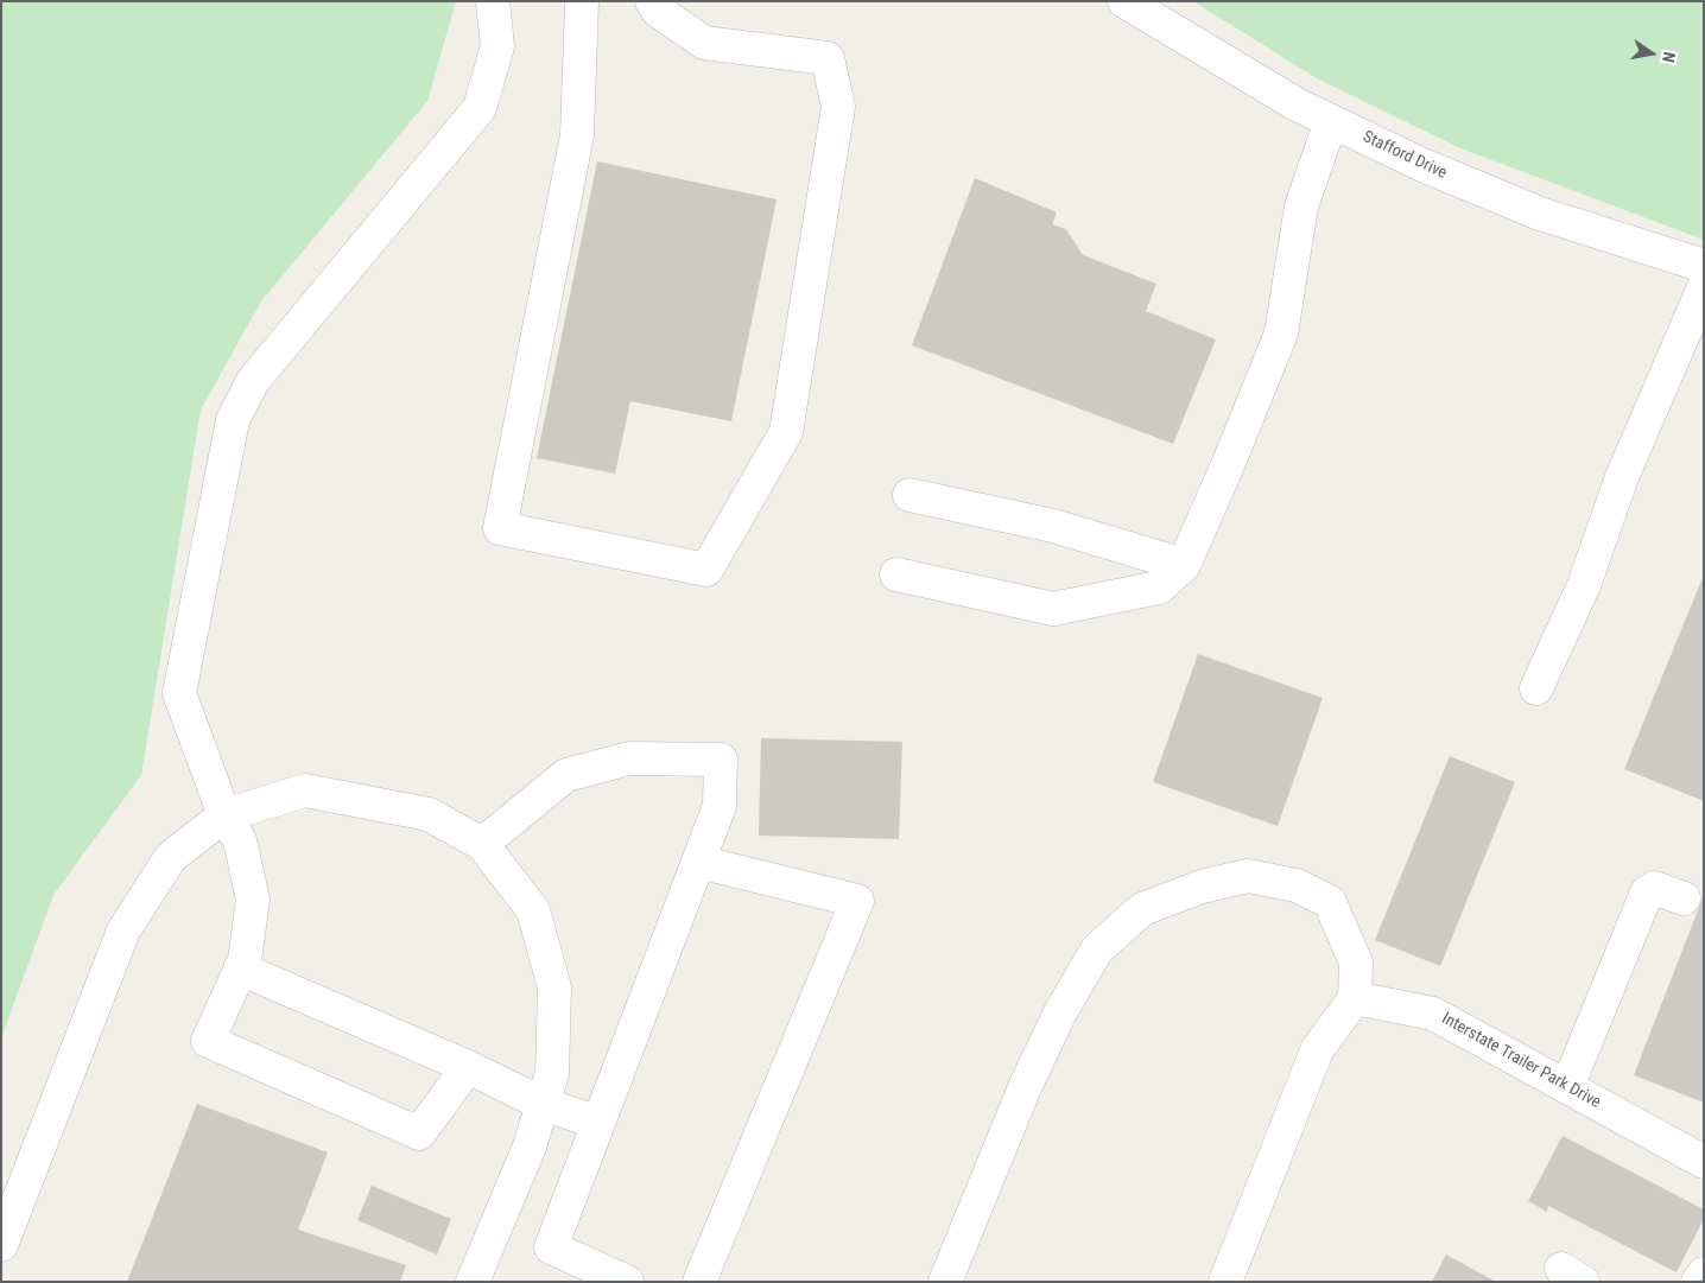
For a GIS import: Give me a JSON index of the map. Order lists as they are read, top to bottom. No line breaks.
{"streets":{"street":["Stafford Drive","Interstate Trailer Park Drive"]},"north":"right"}
